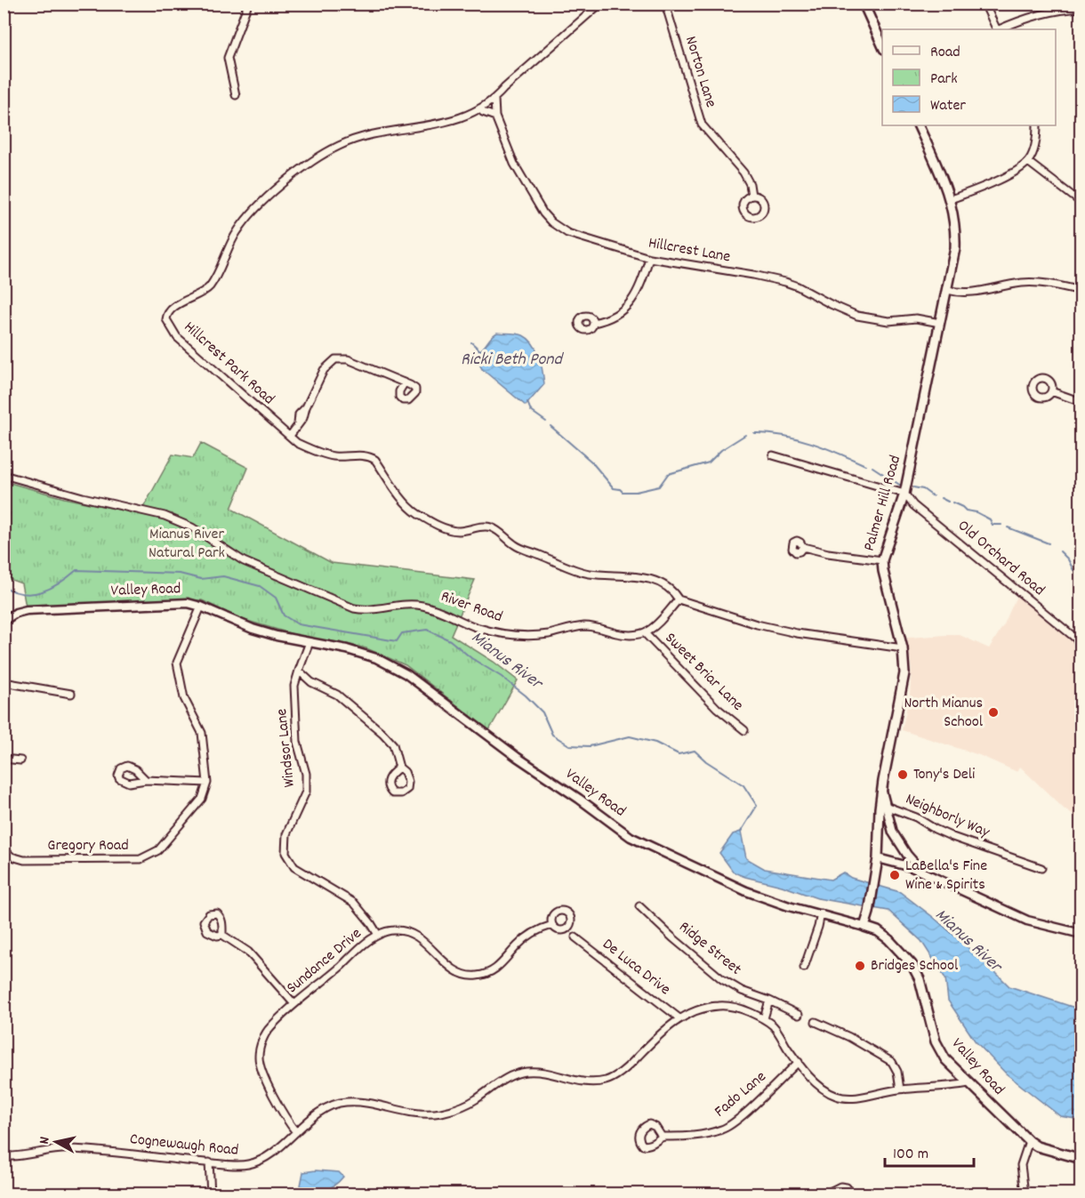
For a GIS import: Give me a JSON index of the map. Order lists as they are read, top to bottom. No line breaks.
{"streets":{"main road":["Palmer Hill Road","Valley Road"],"street":["Norton Lane","Hillcrest Lane","Hillcrest Park Road","Old Orchard Road","River Road","Sweet Briar Lane","Windsor Lane","Neighborly Way","Gregory Road","Ridge Street","Sundance Drive","De Luca Drive","Fado Lane","Cognewaugh Road"]},"crossings":[["Hillcrest Lane","Hillcrest Park Road"],["Hillcrest Lane","Palmer Hill Road"],["Palmer Hill Road","Old Orchard Road"],["Palmer Hill Road","Valley Road"],["Palmer Hill Road","Neighborly Way"],["Valley Road","Windsor Lane"],["Valley Road","Gregory Road"],["Valley Road","Cognewaugh Road"],["River Road","Sweet Briar Lane"],["Windsor Lane","Sundance Drive"],["Sundance Drive","Cognewaugh Road"],["De Luca Drive","Cognewaugh Road"],["Fado Lane","Cognewaugh Road"]],"water":["Ricki Beth Pond","Mianus River"],"parks":["Mianus River Natural Park"],"places":["North Mianus School","Tony's Deli","LaBella's Fine Wine & Spirits","Bridges School"],"legend":["Road","Park","Water"],"scale_bar":"100 m","north":"left"}
